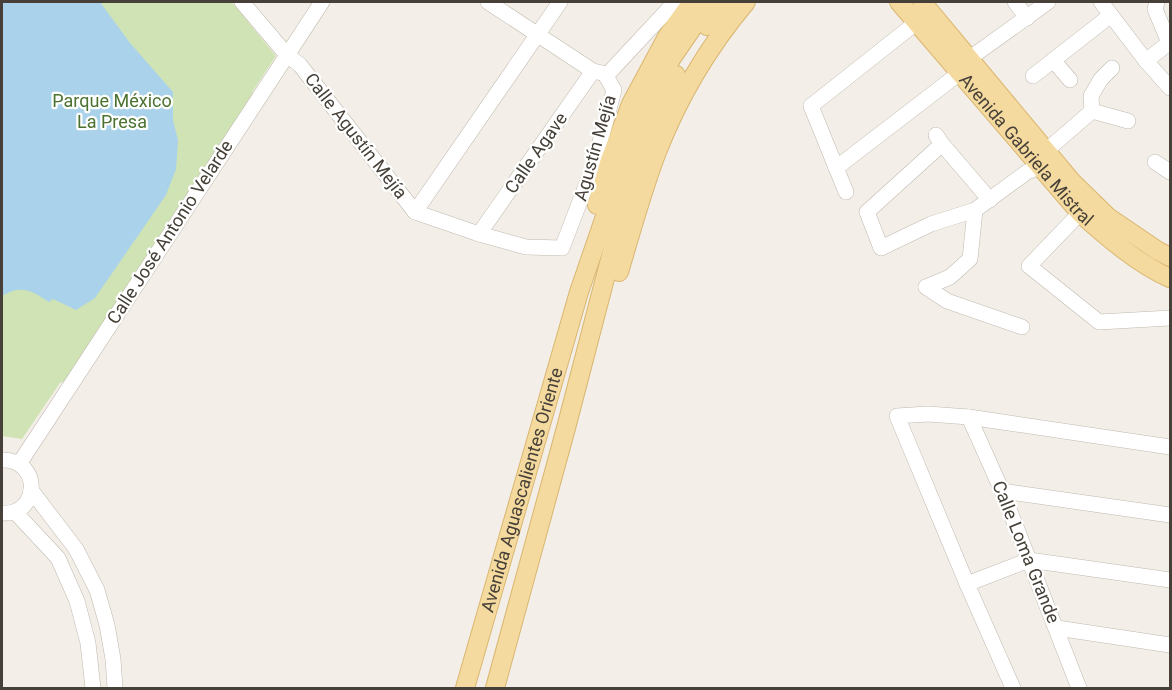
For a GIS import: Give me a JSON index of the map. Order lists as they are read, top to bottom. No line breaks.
{"streets":{"main road":["Avenida Gabriela Mistral","Avenida Aguascalientes Oriente"],"street":["Calle Agustín Mejía","Agustín Mejía","Calle Agave","Calle José Antonio Velarde","Calle Loma Grande"]},"crossings":[["Calle Agustín Mejía","Agustín Mejía"],["Calle Agustín Mejía","Calle Agave"],["Calle Agustín Mejía","Calle José Antonio Velarde"],["Agustín Mejía","Calle Agave"]],"parks":["Parque México La Presa"]}
